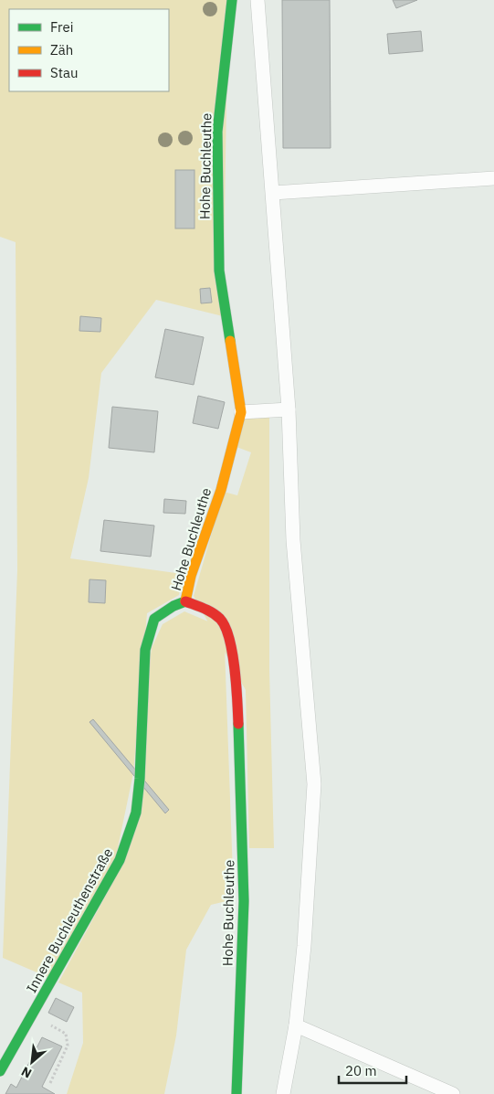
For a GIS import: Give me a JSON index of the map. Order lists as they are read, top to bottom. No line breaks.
{"streets":{"street":["Hohe Buchleuthe","Innere Buchleuthenstraße"]},"crossings":[["Hohe Buchleuthe","Innere Buchleuthenstraße"]],"legend":["Frei","Zäh","Stau"],"scale_bar":"20 m","north":"bottom left"}
